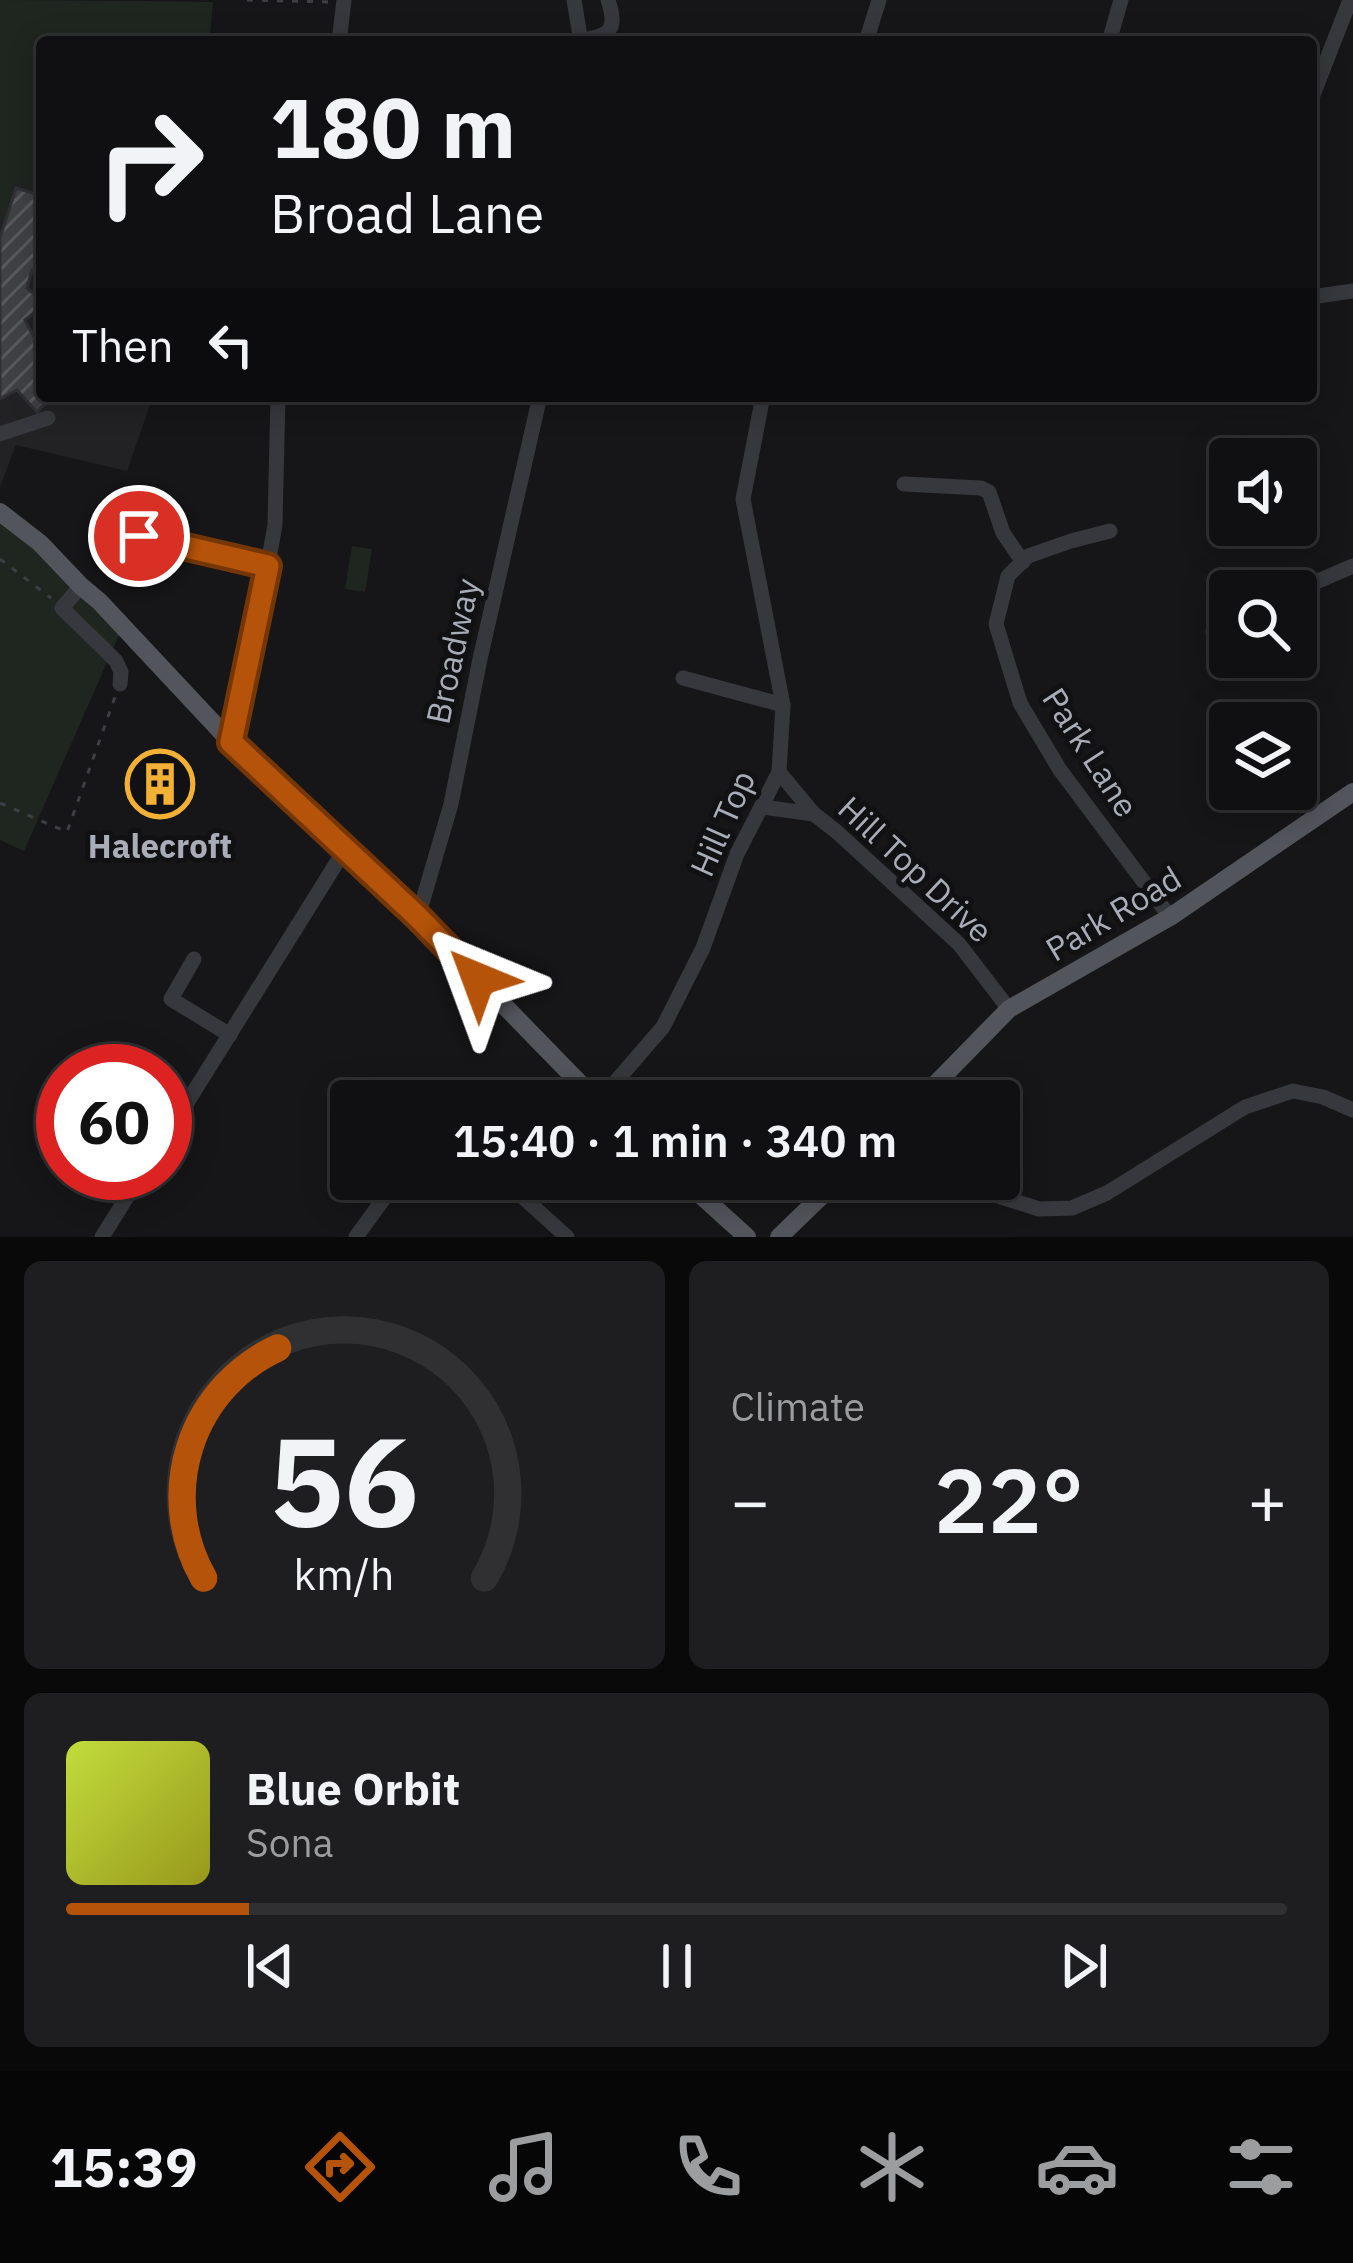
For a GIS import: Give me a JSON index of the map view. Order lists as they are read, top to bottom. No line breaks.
{"streets":{"main road":["Park Road"],"street":["Broadway","Park Lane","Hill Top","Hill Top Drive"]},"crossings":[["Park Lane","Park Road"],["Hill Top","Hill Top Drive"],["Hill Top Drive","Park Road"]],"places":{"building":["Halecroft"]},"page":{"turn":["180 m","Broad Lane"],"then":"Then","limit":"60","trip":"15:40 · 1 min · 340 m","tile":"Climate","heat":["−","22°","+"],"song":["Blue Orbit","Sona"],"tabs":"15:39","gauge":["56","km/h"]}}
